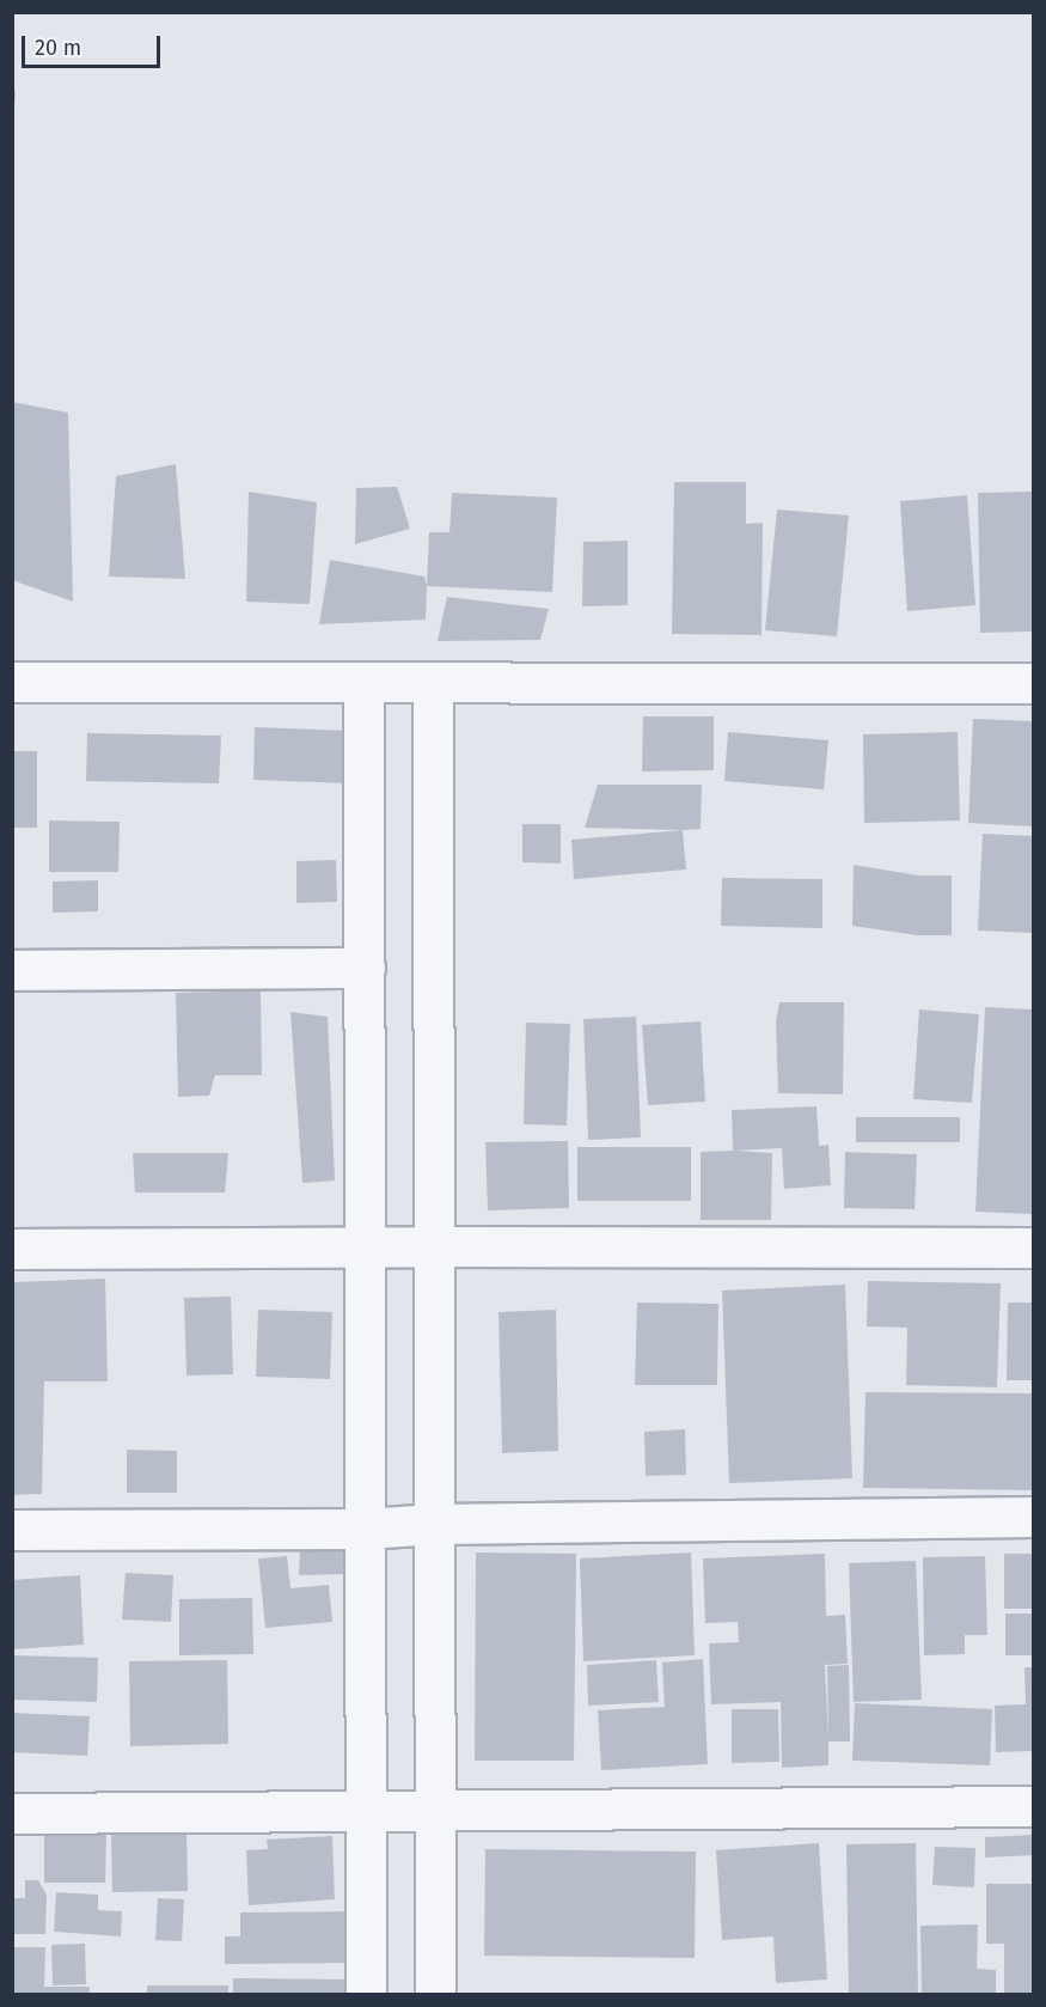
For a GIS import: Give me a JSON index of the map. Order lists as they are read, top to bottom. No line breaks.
{"scale_bar":"20 m"}
